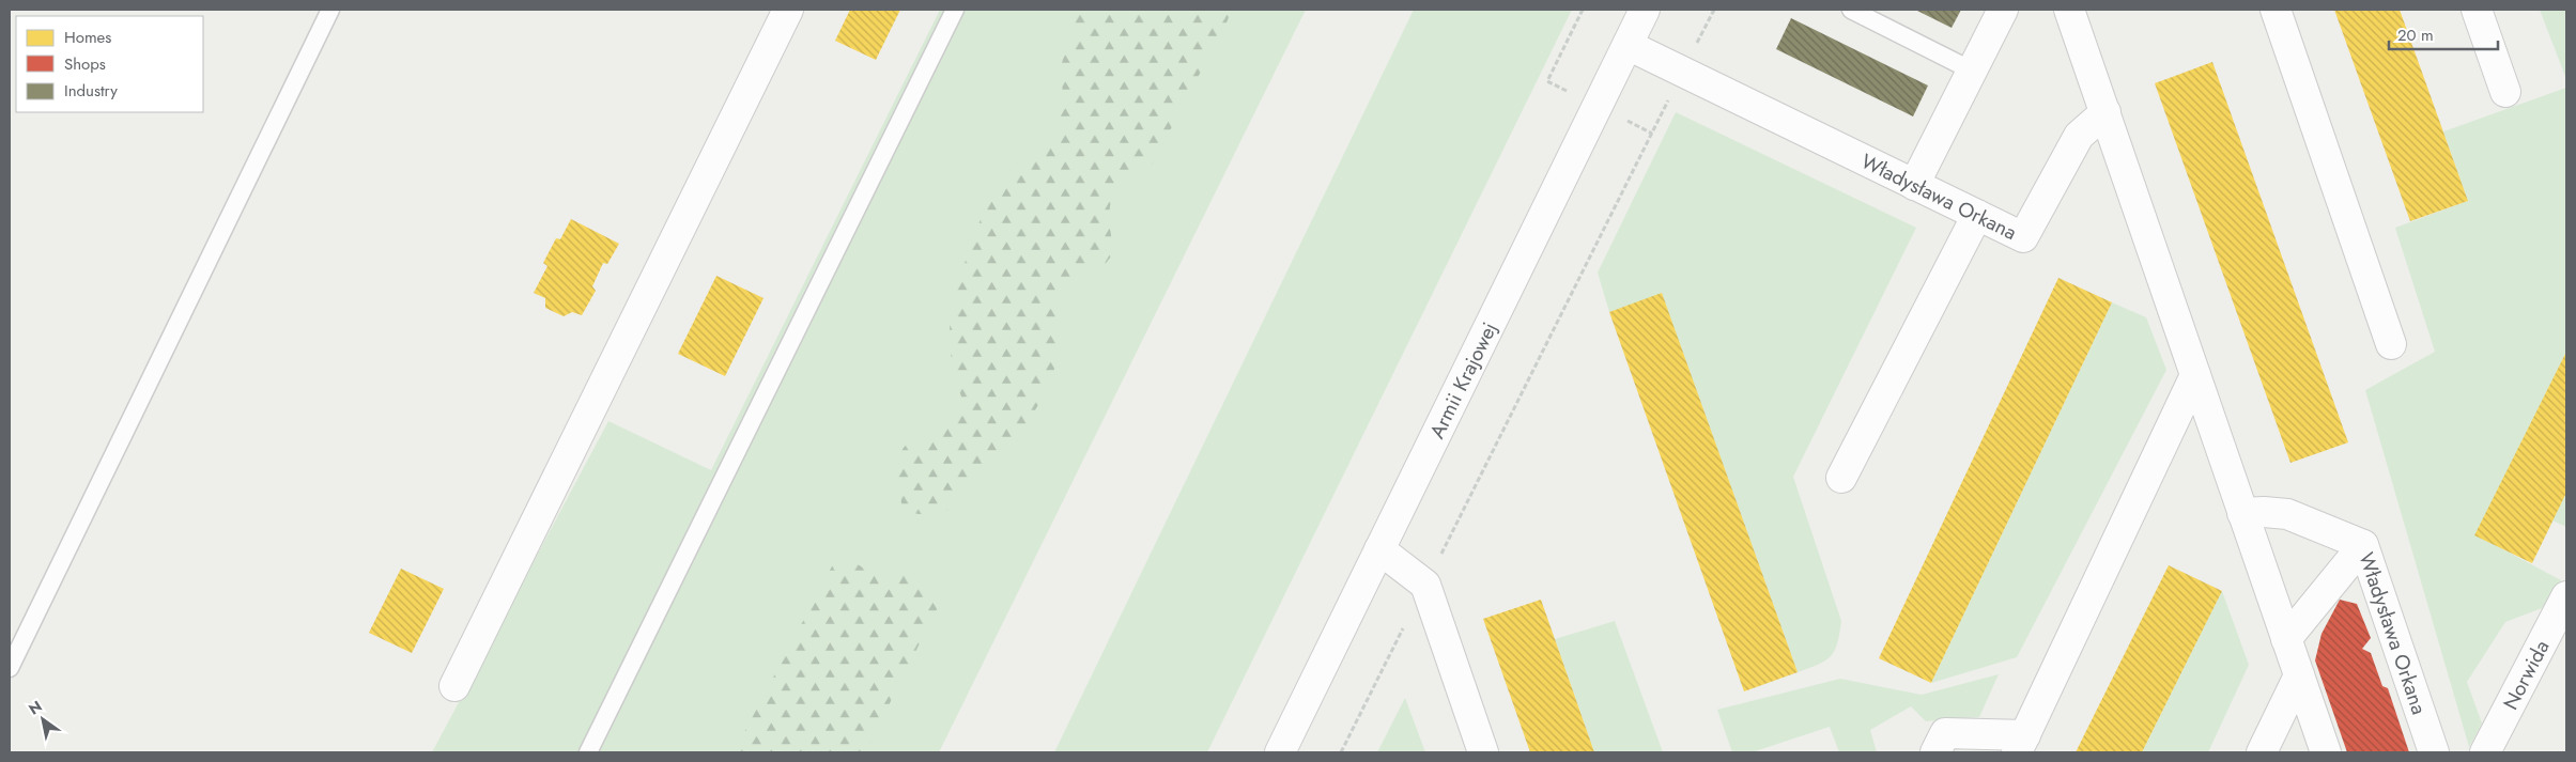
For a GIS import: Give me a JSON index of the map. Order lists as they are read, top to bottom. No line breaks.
{"streets":{"street":["Władysława Orkana","Armii Krajowej","Norwida"]},"crossings":[["Władysława Orkana","Armii Krajowej"]],"legend":["Homes","Shops","Industry"],"scale_bar":"20 m","north":"top left"}
